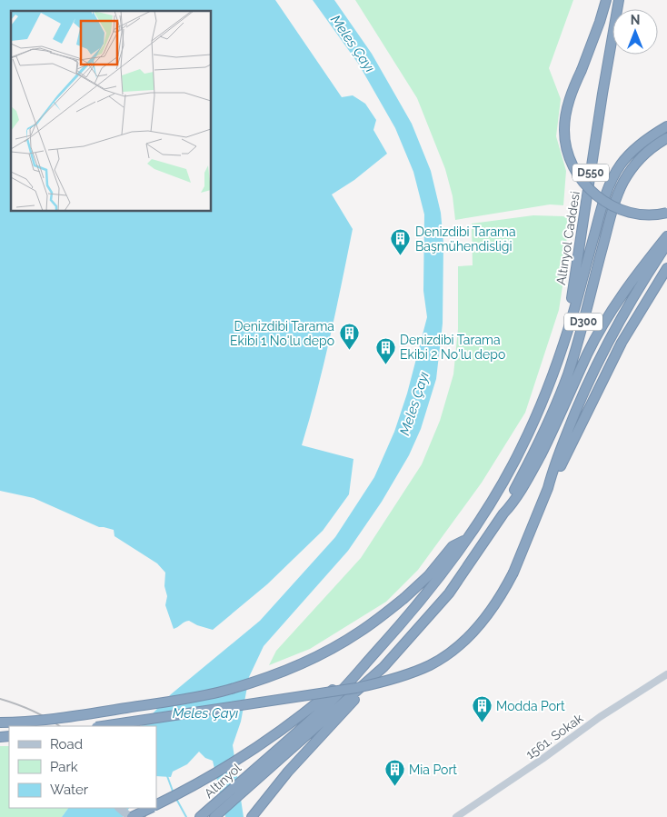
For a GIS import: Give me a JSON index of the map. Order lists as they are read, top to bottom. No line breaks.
{"streets":{"highway":["D550","Altınyol Caddesi","D300","Altınyol"],"main road":["1561. Sokak"]},"crossings":[["Altınyol Caddesi","D300"]],"water":["Meles Çayı"],"places":{"building":["Denizdibi Tarama Başmühendisliği","Denizdibi Tarama Ekibi 1 No'lu depo","Denizdibi Tarama Ekibi 2 No'lu depo","Modda Port","Mia Port"]},"legend":["Road","Park","Water"],"north":"top"}
